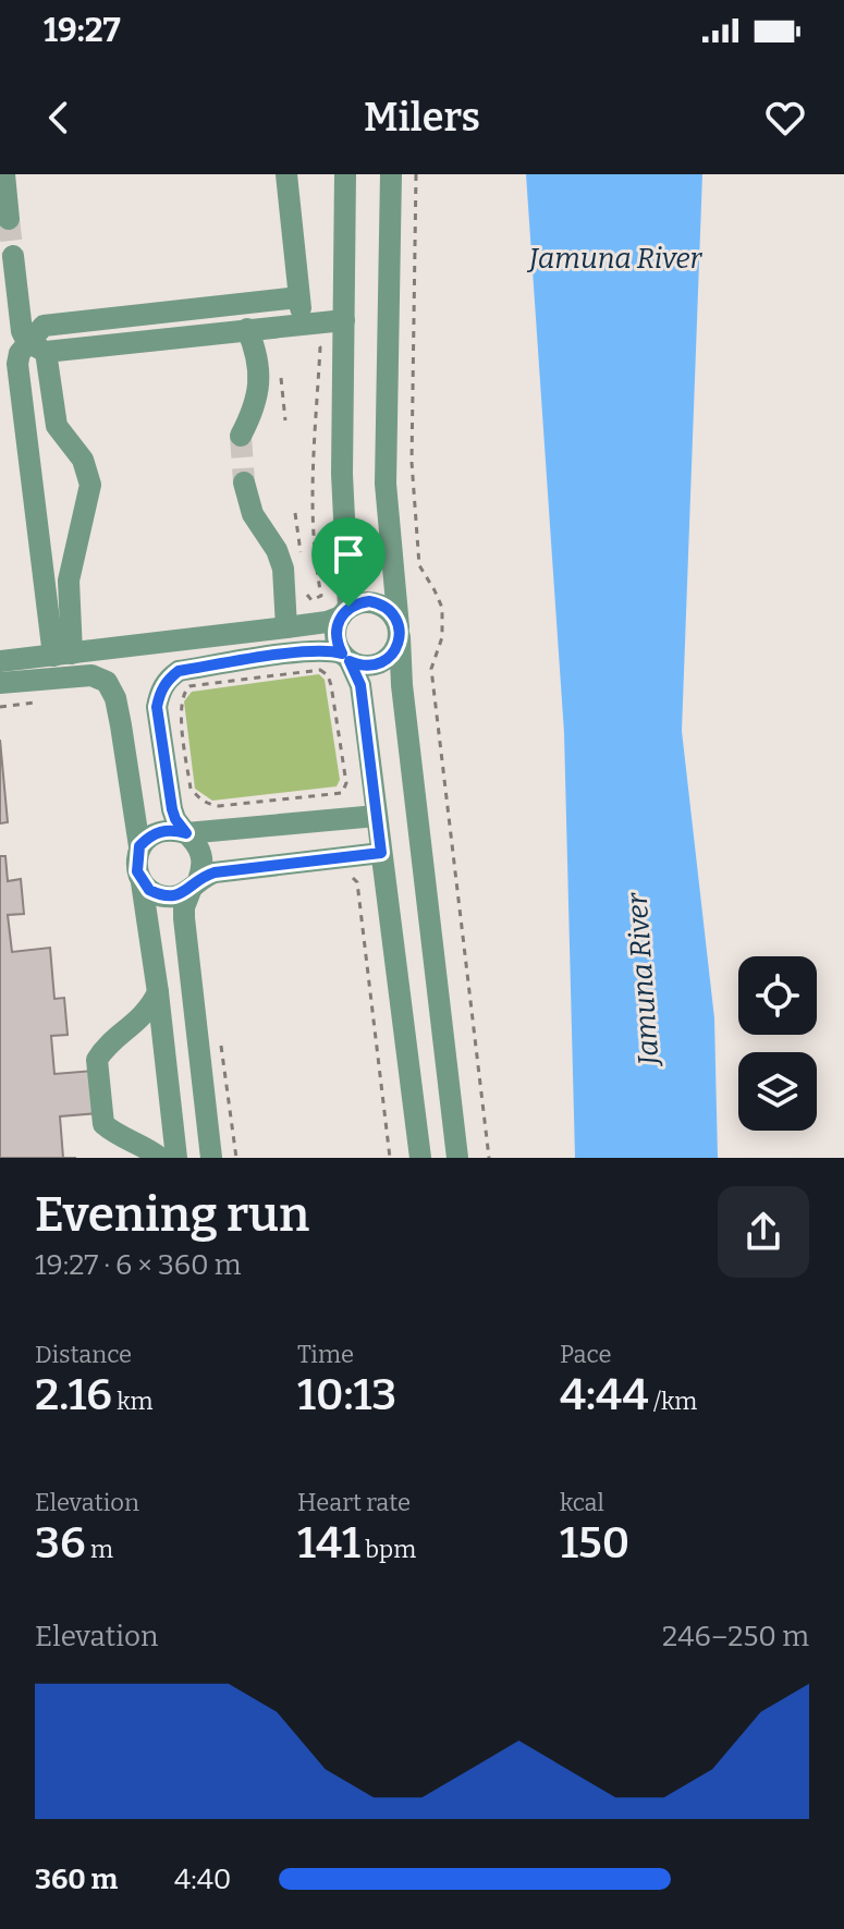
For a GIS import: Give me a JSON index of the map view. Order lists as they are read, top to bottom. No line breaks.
{"water":["Jamuna River"],"page":{"status":"19:27","header":"Milers","heading":["Evening run","19:27 · 6 × 360 m"],"stats":[["Distance","2.16 km"],["Time","10:13"],["Pace","4:44 /km"],["Elevation","36 m"],["Heart rate","141 bpm"],["kcal","150"]],"chart":["Elevation","246–250 m"],"list":[{"name":"360 m","note":"4:40"}]}}
